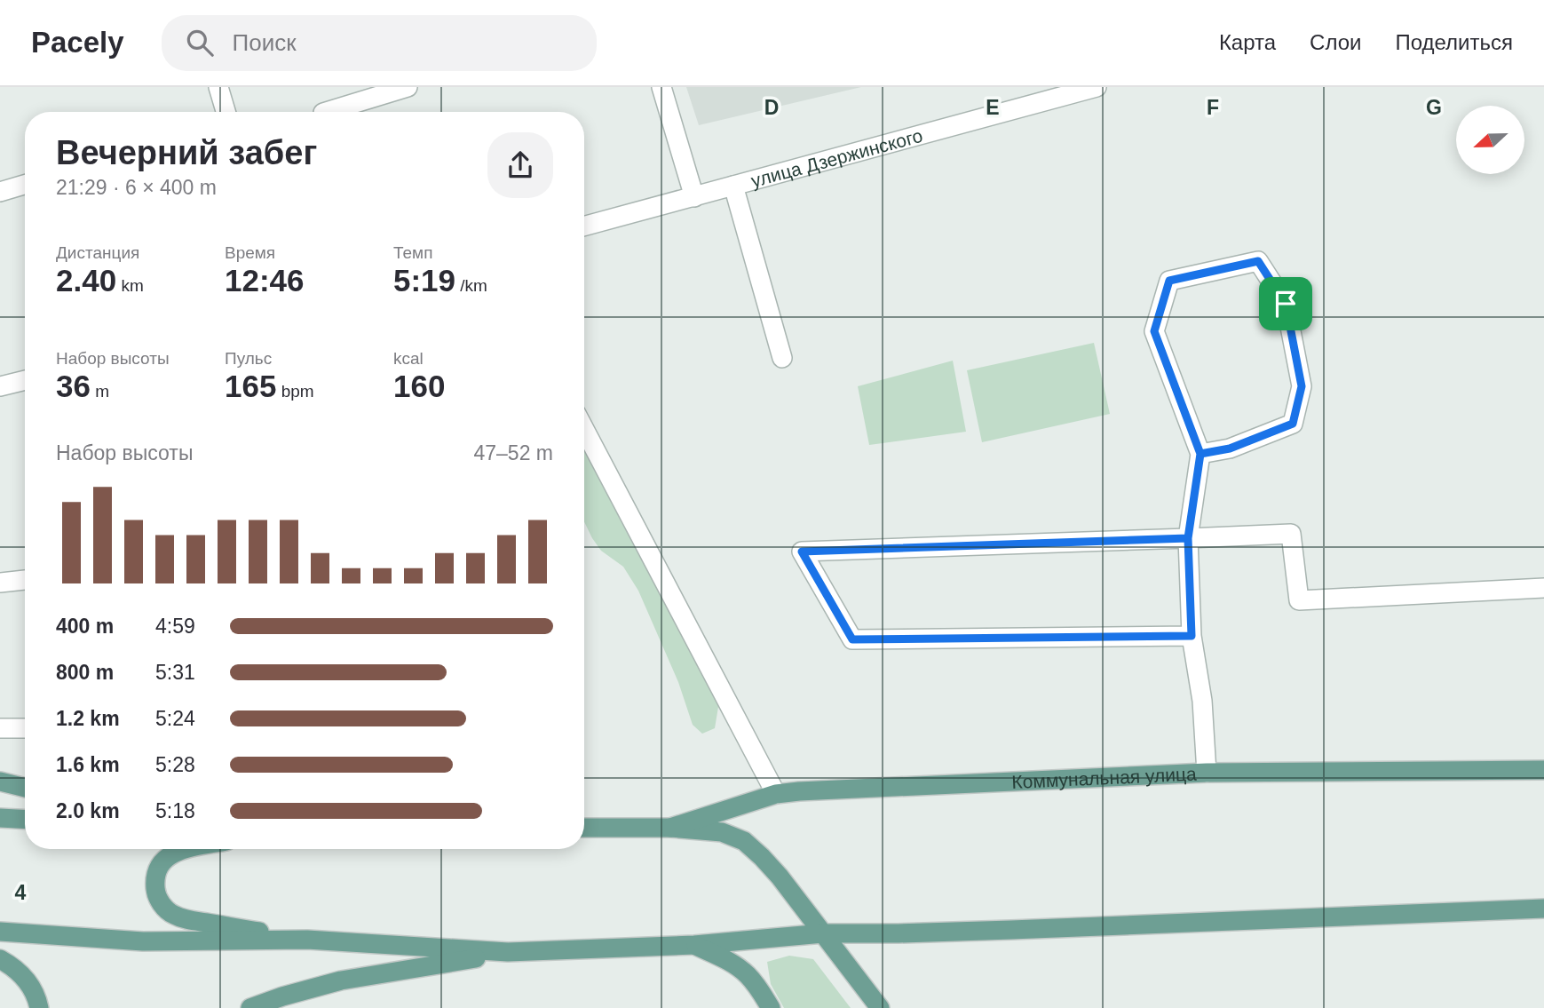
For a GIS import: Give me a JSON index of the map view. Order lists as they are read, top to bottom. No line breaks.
{"streets":{"main road":["Коммунальная улица"],"street":["улица Дзержинского"]},"north":"left","page":{"header":"Pacely","search":"Поиск","nav":["Карта","Слои","Поделиться"],"heading":["Вечерний забег","21:29 · 6 × 400 m"],"stats":[["Дистанция","2.40 km"],["Время","12:46"],["Темп","5:19 /km"],["Набор высоты","36 m"],["Пульс","165 bpm"],["kcal","160"]],"chart":["Набор высоты","47–52 m"],"list":[{"name":"400 m","note":"4:59"},{"name":"800 m","note":"5:31"},{"name":"1.2 km","note":"5:24"},{"name":"1.6 km","note":"5:28"},{"name":"2.0 km","note":"5:18"}]},"grid":{"columns":["D","E","F","G"],"rows":["4"]}}
